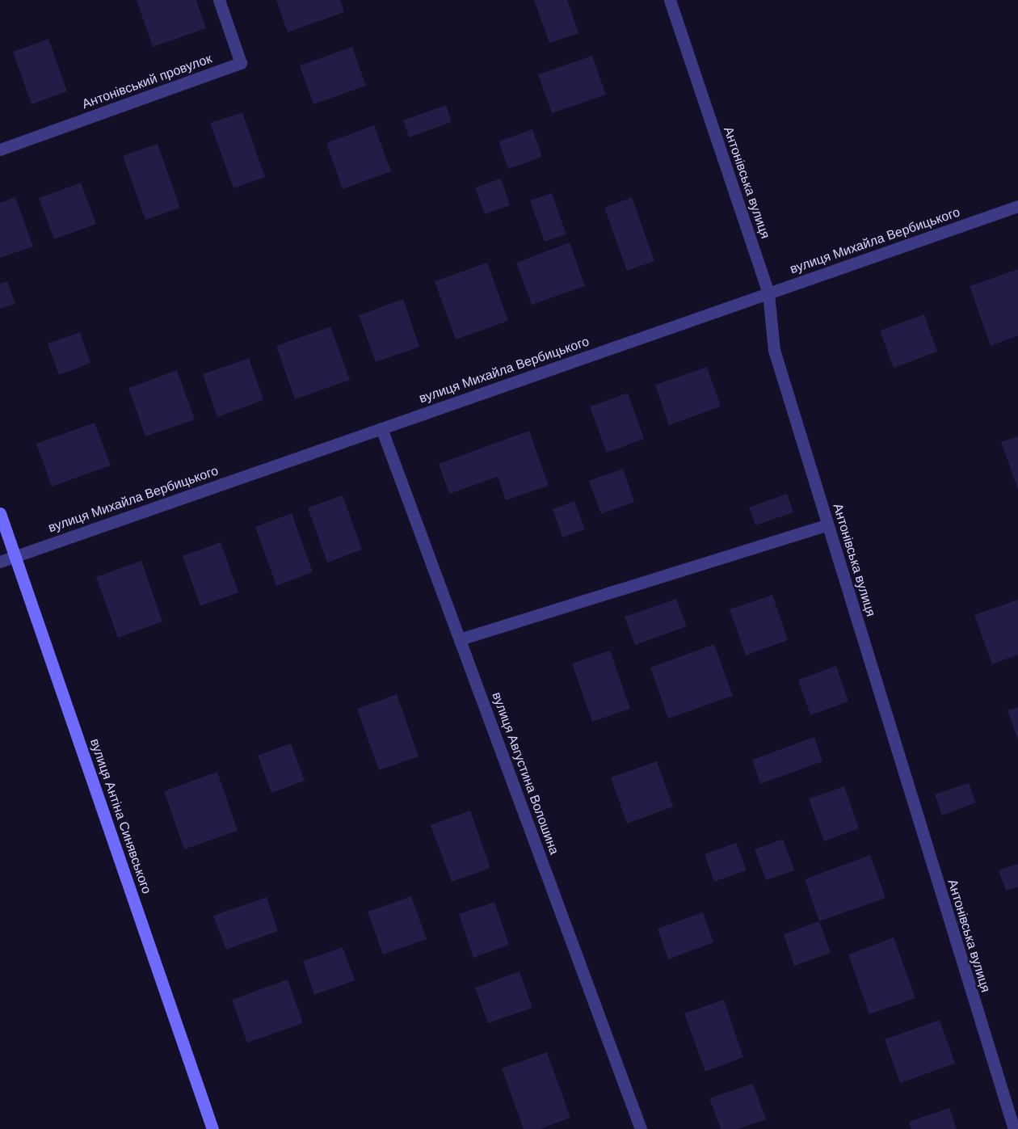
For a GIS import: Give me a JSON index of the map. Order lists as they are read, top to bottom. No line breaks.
{"streets":{"street":["Антонівський провулок","Антонівська вулиця","вулиця Михайла Вербицького","вулиця Августина Волошина","вулиця Антіна Синявського"]},"crossings":[["Антонівська вулиця","вулиця Михайла Вербицького"],["вулиця Михайла Вербицького","вулиця Августина Волошина"],["вулиця Михайла Вербицького","вулиця Антіна Синявського"]]}
